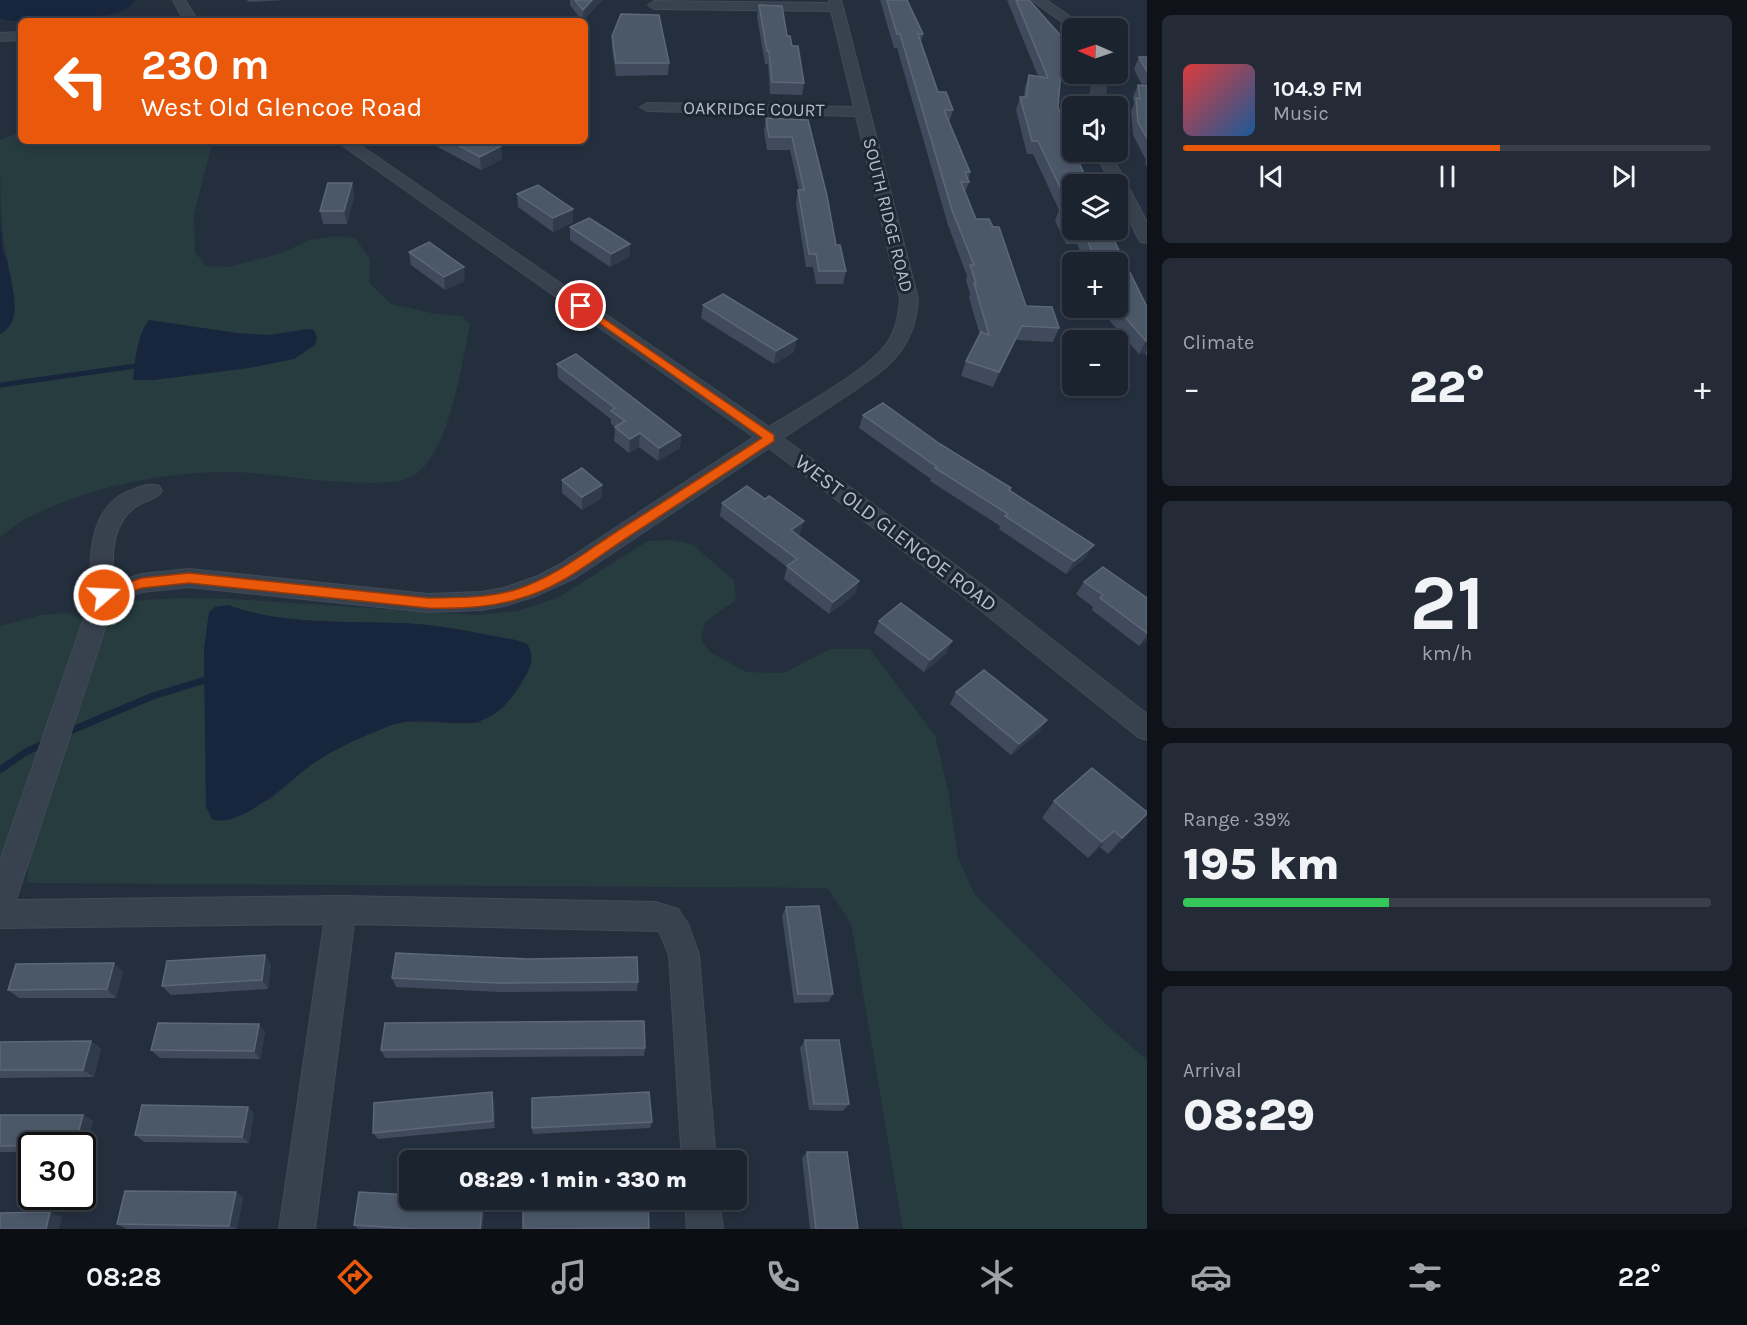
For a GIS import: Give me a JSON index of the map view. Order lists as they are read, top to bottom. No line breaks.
{"streets":{"street":["OAKRIDGE COURT","SOUTH RIDGE ROAD","WEST OLD GLENCOE ROAD"]},"crossings":[["OAKRIDGE COURT","SOUTH RIDGE ROAD"],["SOUTH RIDGE ROAD","WEST OLD GLENCOE ROAD"]],"north":"left","page":{"map_buttons":["+","−"],"turn":["230 m","West Old Glencoe Road"],"song":["104.9 FM","Music"],"tile":["Climate",["21","km/h"],["Range · 39%","195 km"],["Arrival","08:29"]],"heat":["−","22°","+"],"limit":"30","trip":"08:29 · 1 min · 330 m","tabs":["08:28","22°"]}}
